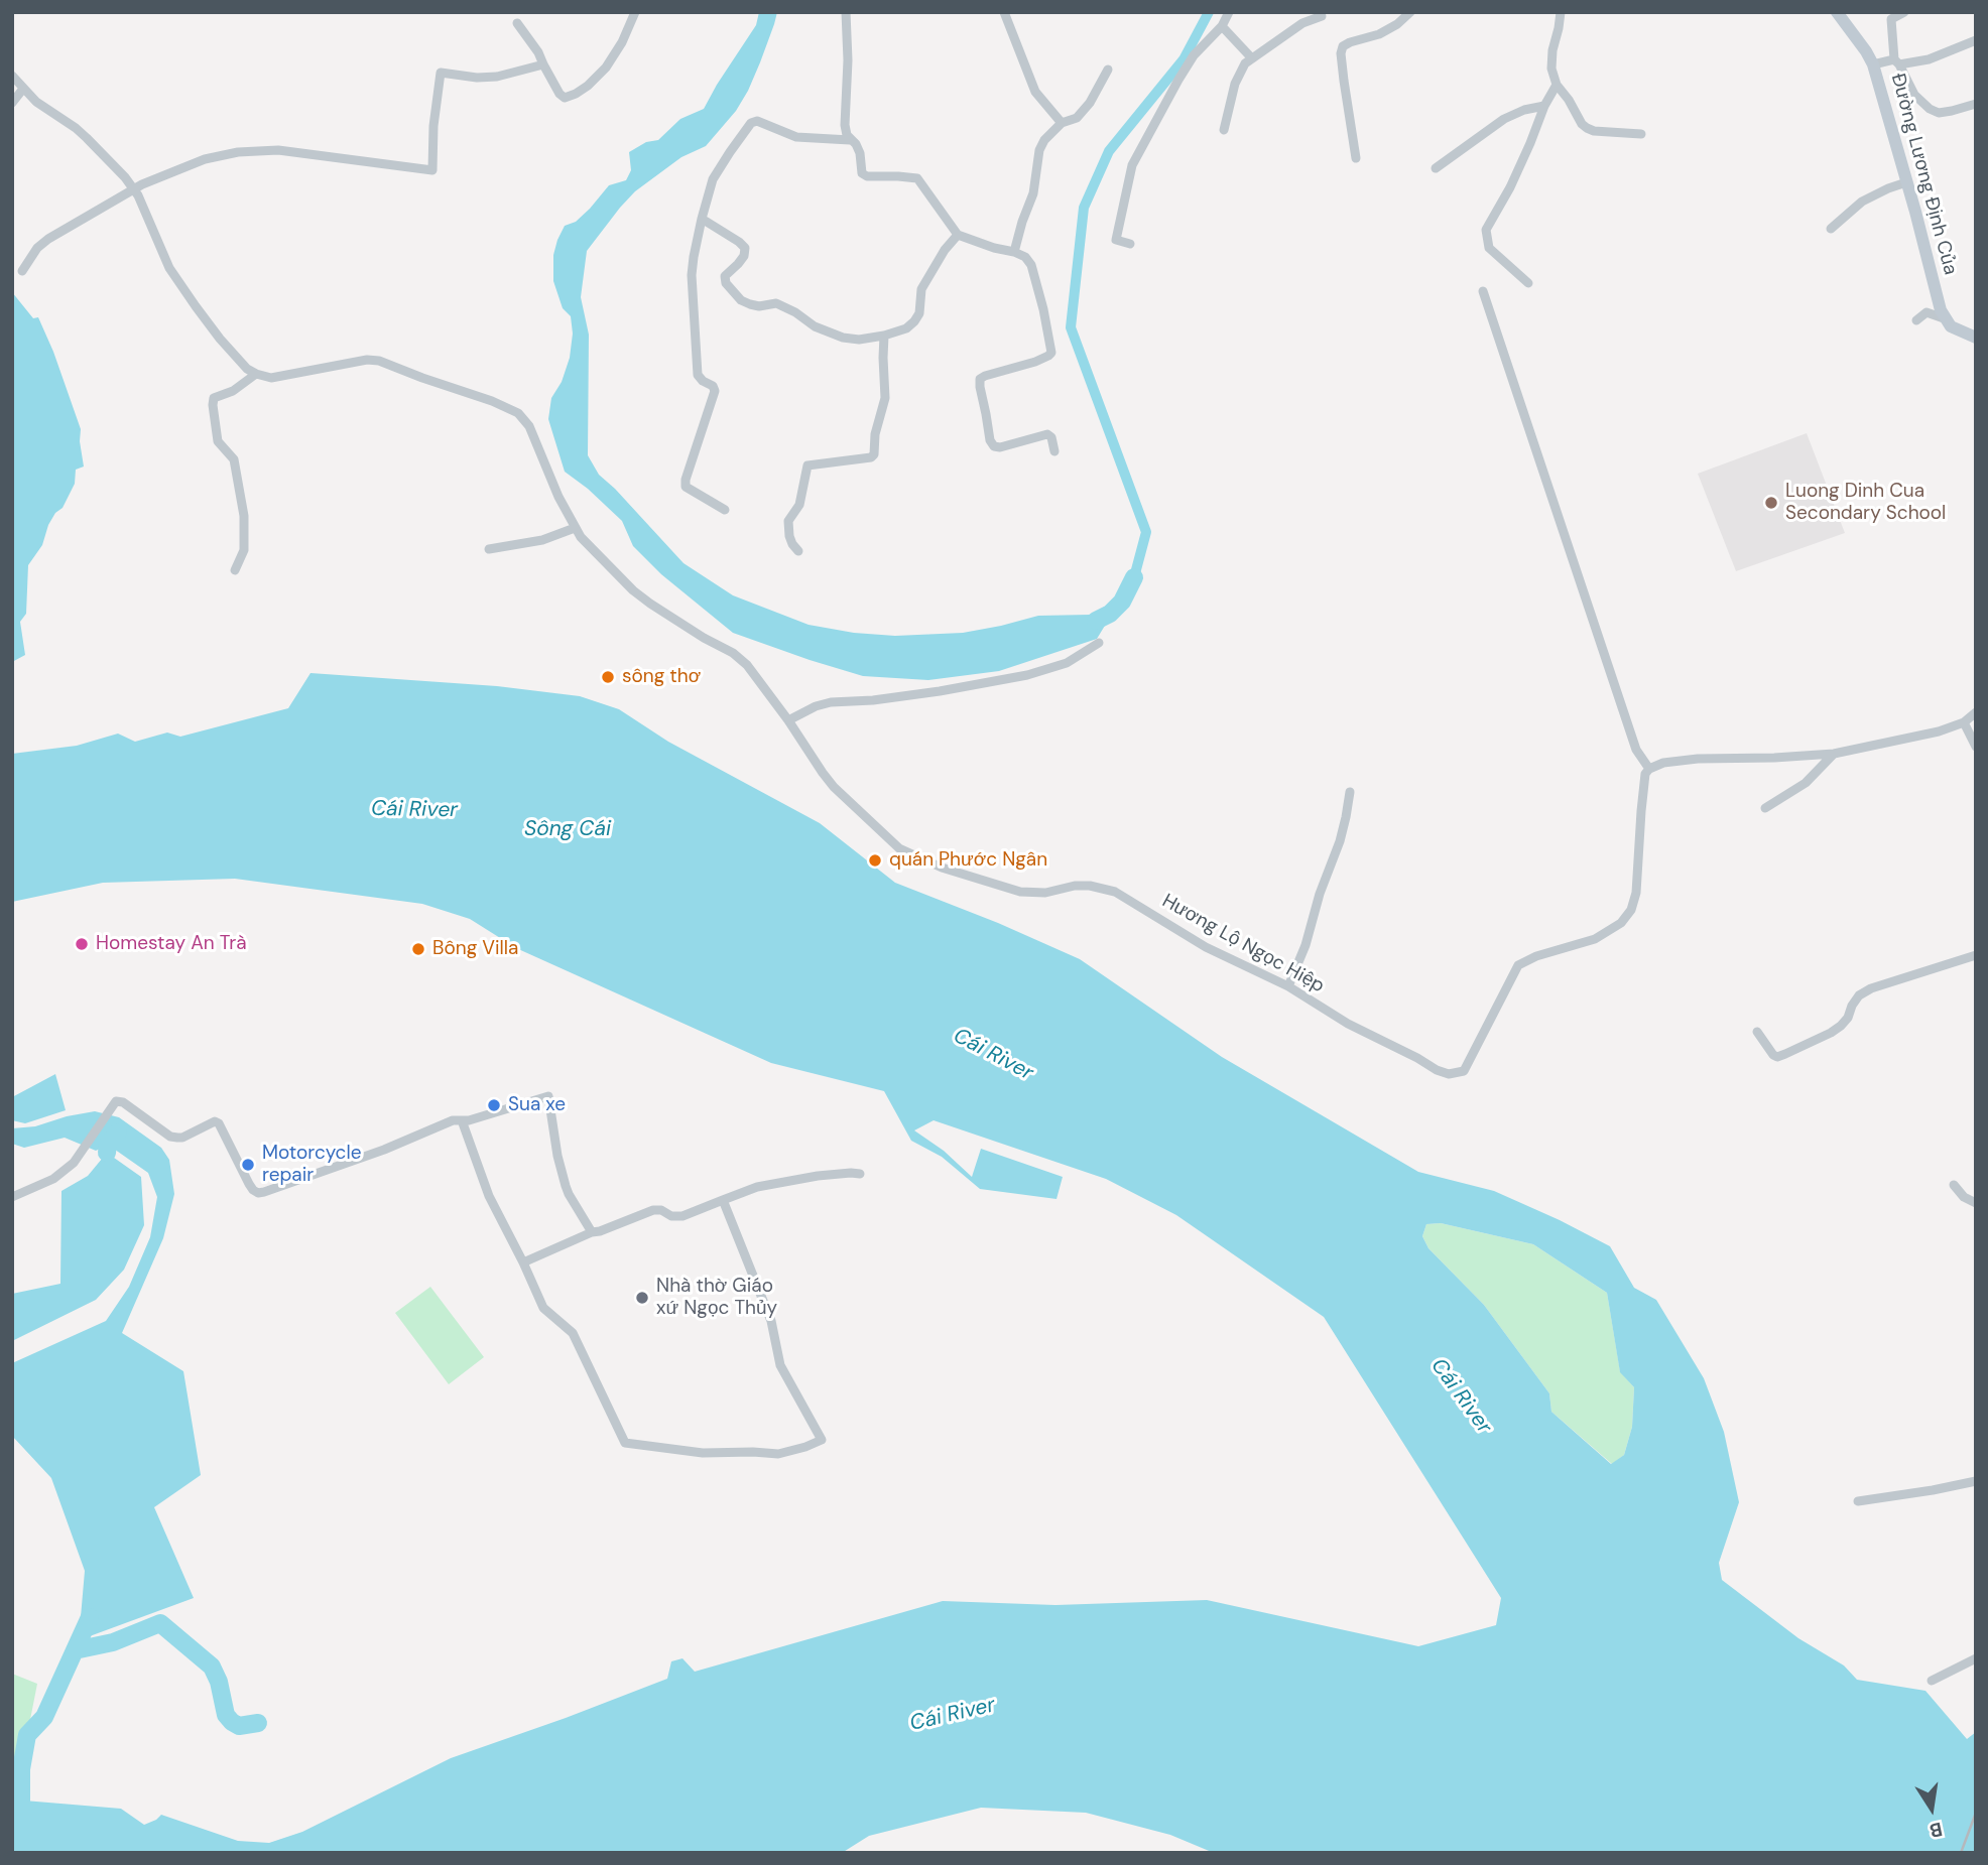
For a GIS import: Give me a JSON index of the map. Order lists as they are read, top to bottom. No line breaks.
{"streets":{"street":["Đường Lương Định Của","Hương Lộ Ngọc Hiệp"]},"water":["Cái River","Sông Cái"],"places":["Luong Dinh Cua Secondary School","sông thơ","quán Phước Ngân","Homestay An Trà","Bông Villa","Sua xe","Motorcycle repair","Nhà thờ Giáo xứ Ngọc Thủy"],"north":"bottom"}
